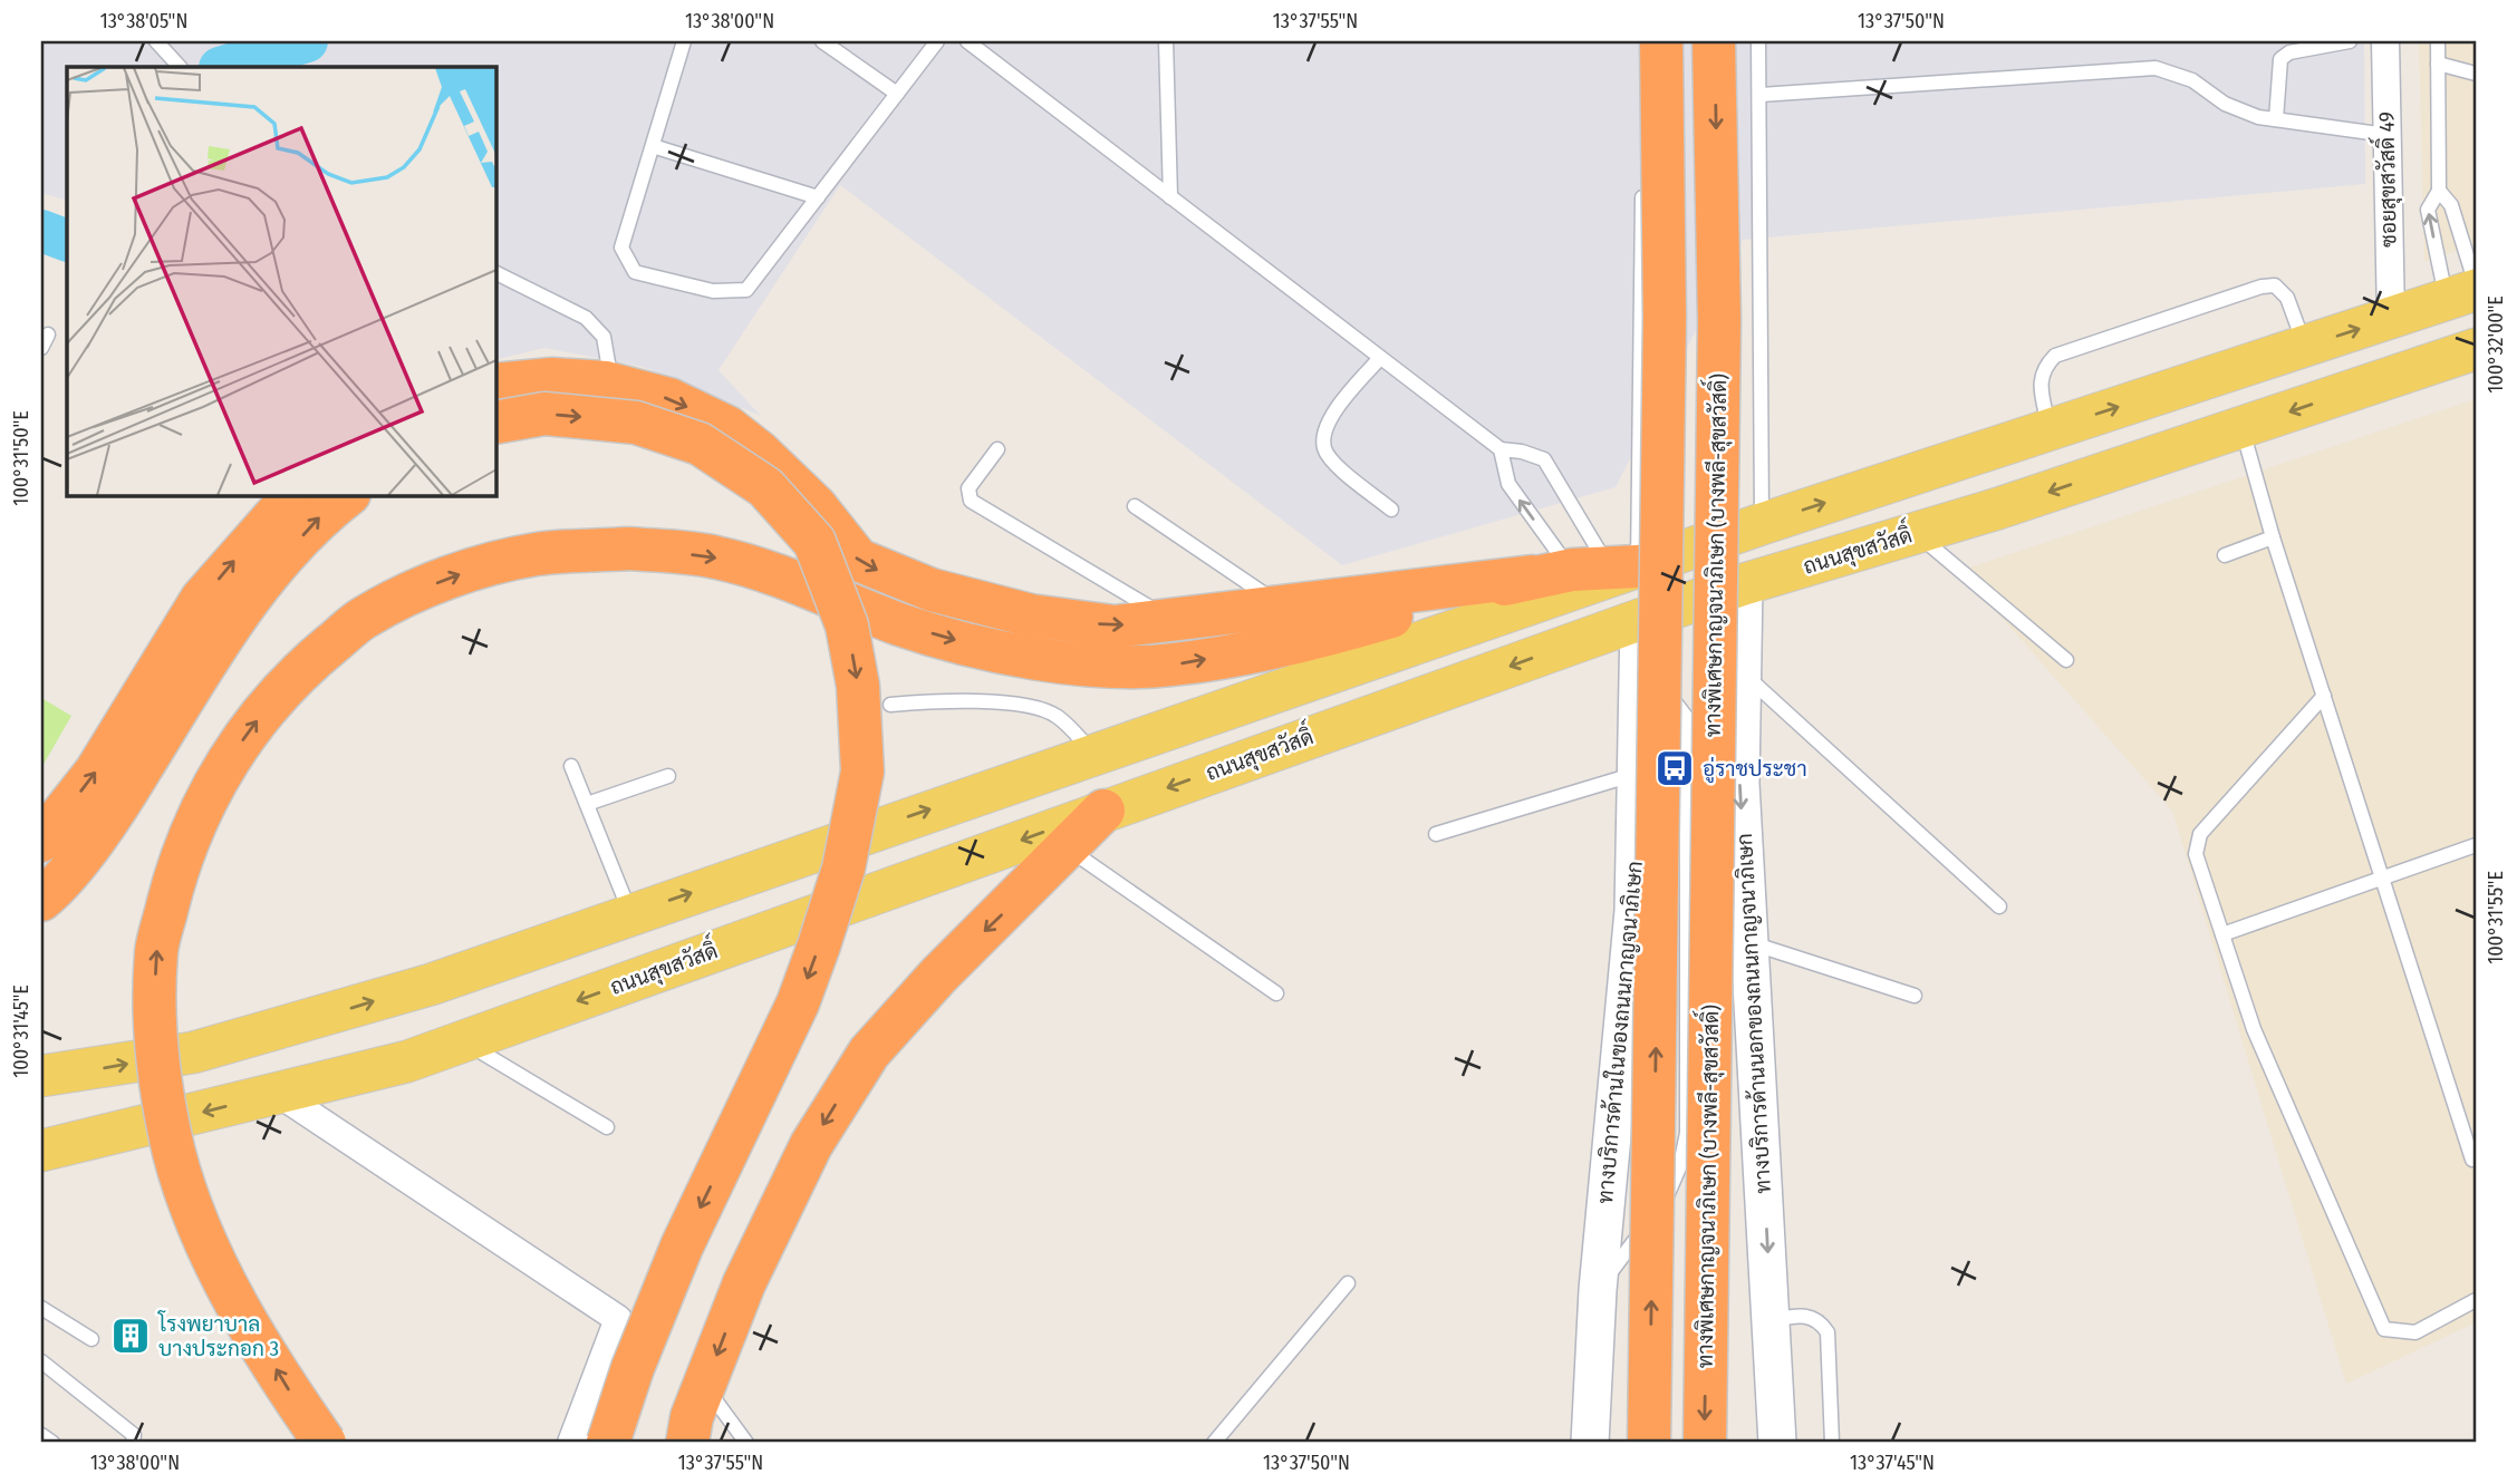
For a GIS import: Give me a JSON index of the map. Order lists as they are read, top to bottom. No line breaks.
{"streets":{"highway":["ทางพิเศษกาญจนาภิเษก (บางพลี-สุขสวัสดิ์)"],"main road":["ถนนสุขสวัสดิ์","ทางบริการด้านนอกของถนนกาญจนาภิเษก","ทางบริการด้านในของถนนกาญจนาภิเษก"],"street":["ซอยสุขสวัสดิ์ 49"]},"crossings":[["ถนนสุขสวัสดิ์","ทางบริการด้านนอกของถนนกาญจนาภิเษก"],["ถนนสุขสวัสดิ์","ทางบริการด้านในของถนนกาญจนาภิเษก"]],"one_way":["ทางบริการด้านนอกของถนนกาญจนาภิเษก"],"places":{"bus stop":["อู่ราชประชา"],"building":["โรงพยาบาล บางประกอก 3"]},"coordinates":["13°38'05\"N","13°38'00\"N","13°37'55\"N","13°37'50\"N","100°32'00\"E","100°31'50\"E","100°31'55\"E","100°31'45\"E","13°37'45\"N"]}
